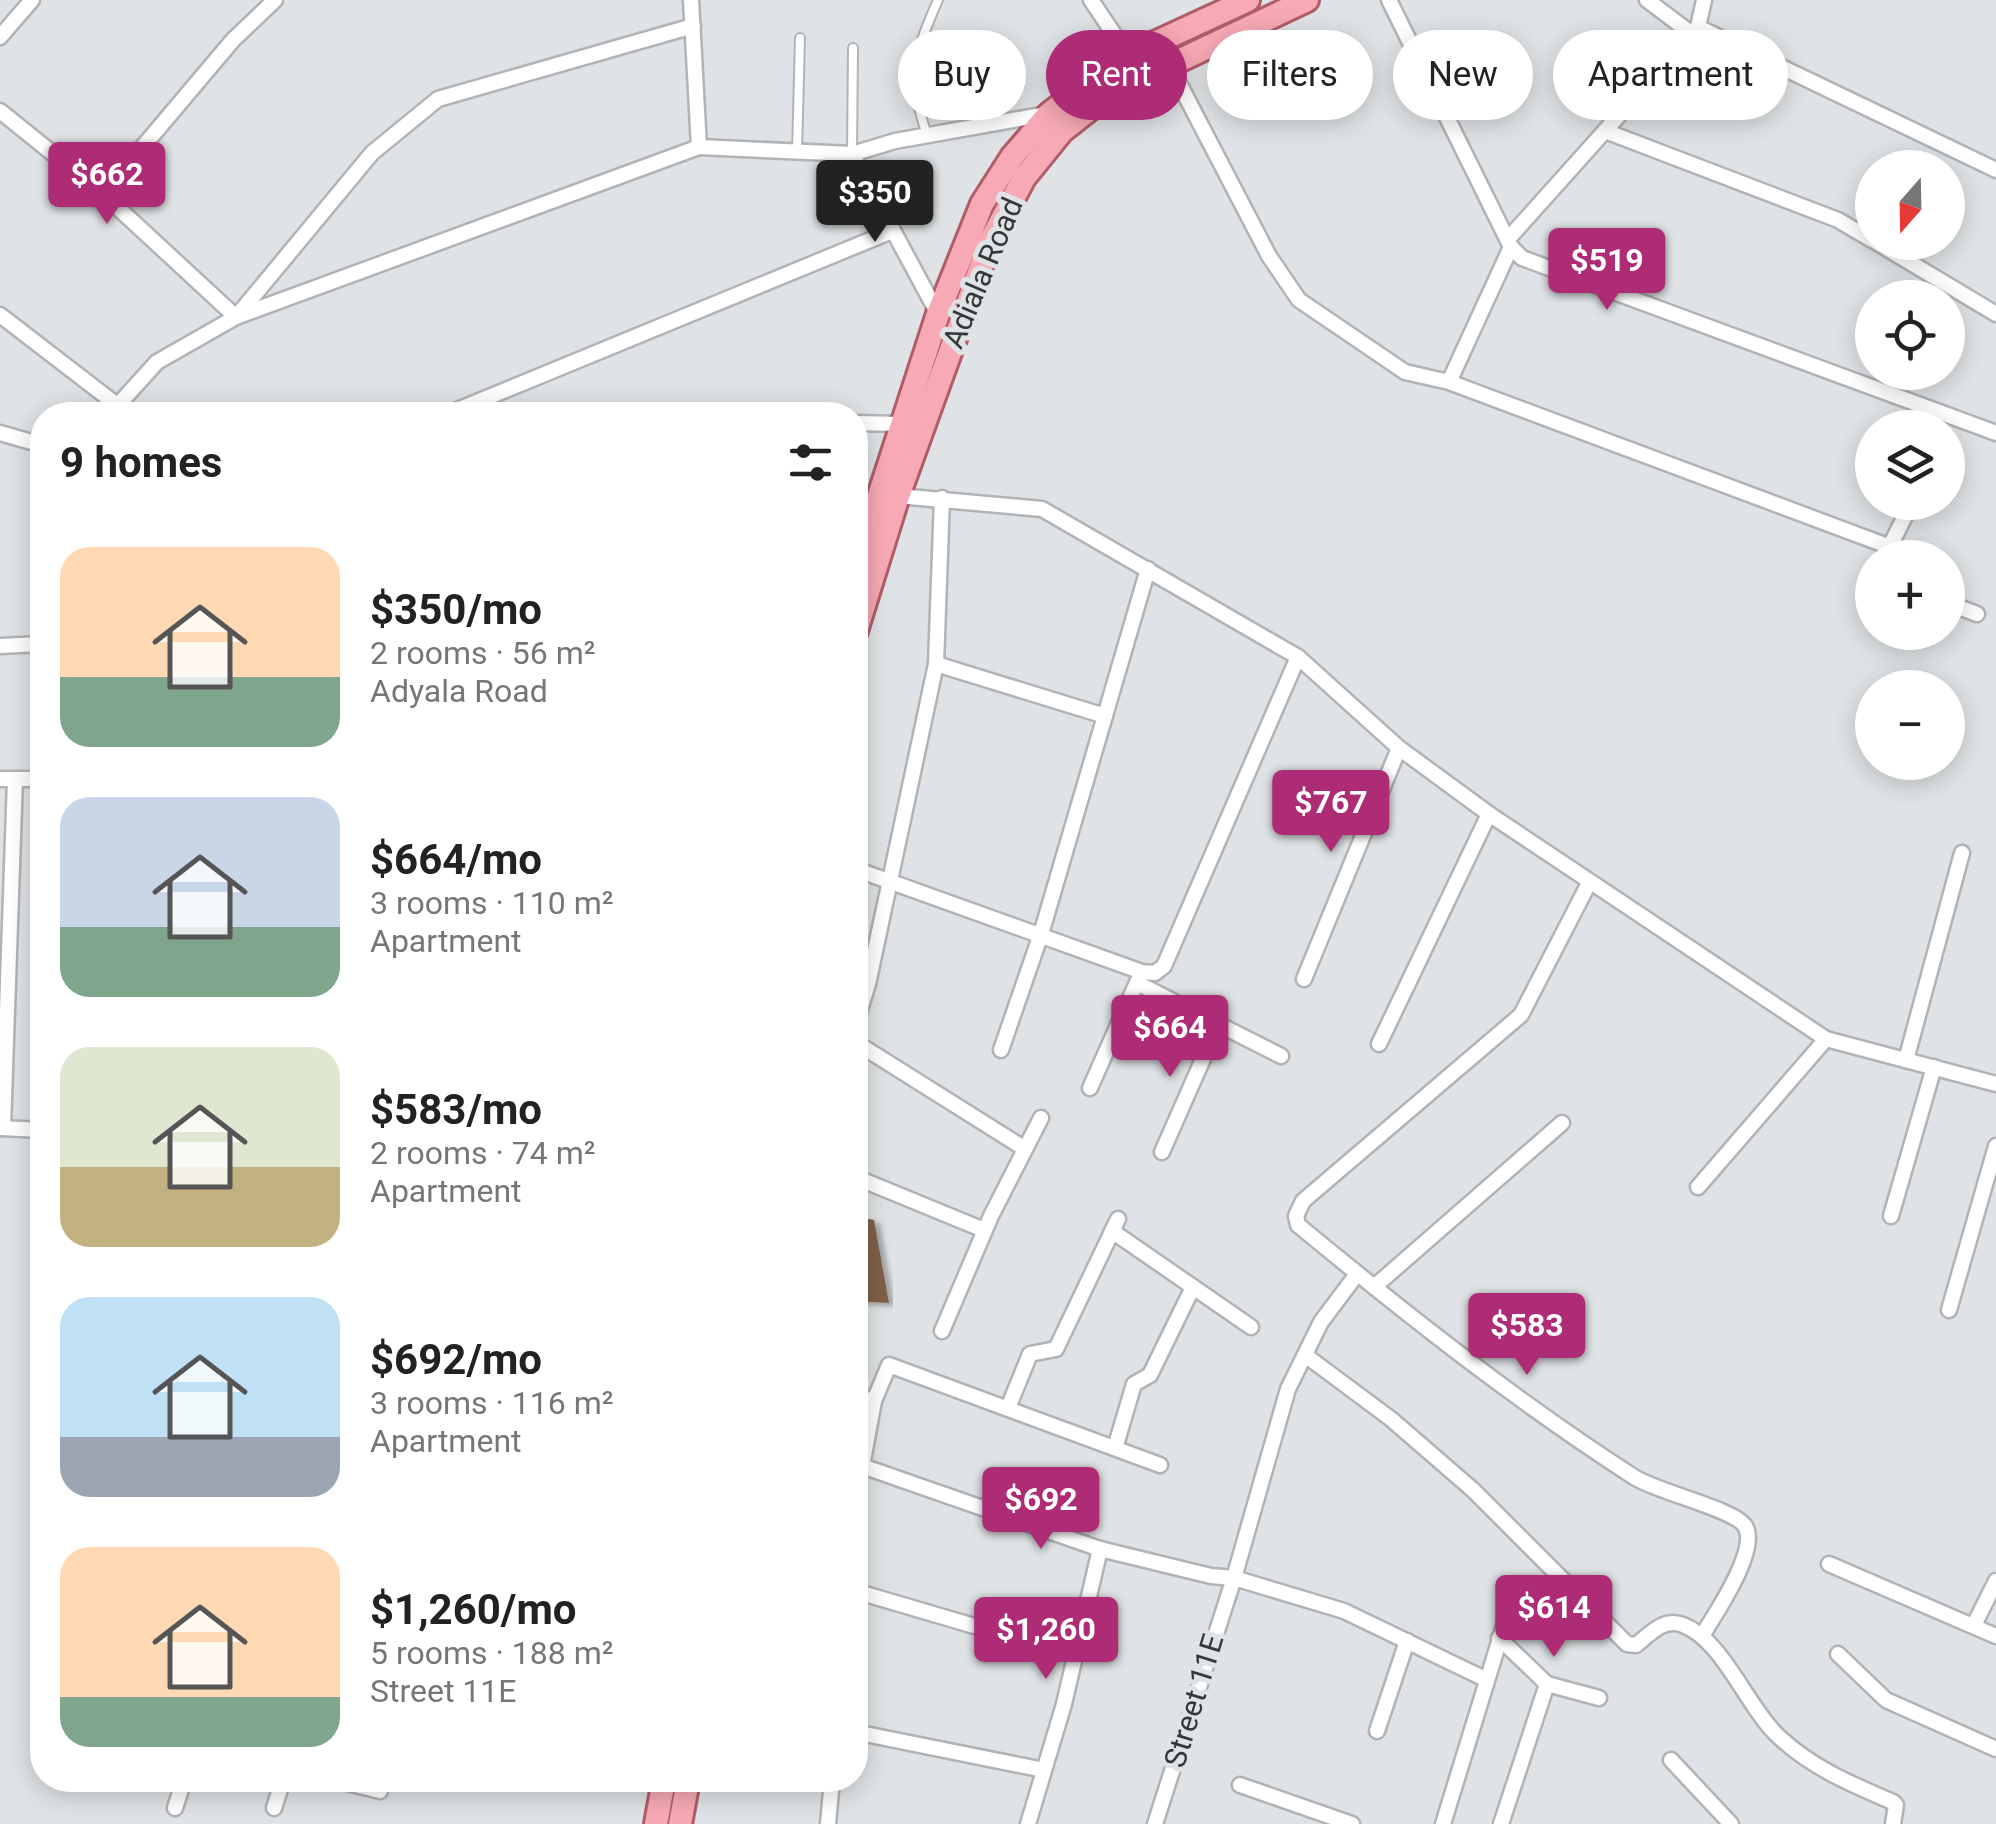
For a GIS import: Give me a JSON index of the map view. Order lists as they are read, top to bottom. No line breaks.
{"streets":{"main road":["Adiala Road"],"street":["Street 11E"]},"north":"bottom","page":{"chip":["Buy","Rent","Filters","New","Apartment"],"price":["$662","$350","$519","$767","$664","$583","$692","$614","$1,260"],"map_buttons":["+","−"],"heading":"9 homes","list":[{"name":"$350/mo","note":"2 rooms · 56 m² · Adyala Road"},{"name":"$664/mo","note":"3 rooms · 110 m² · Apartment"},{"name":"$583/mo","note":"2 rooms · 74 m² · Apartment"},{"name":"$692/mo","note":"3 rooms · 116 m² · Apartment"},{"name":"$1,260/mo","note":"5 rooms · 188 m² · Street 11E"}]}}
